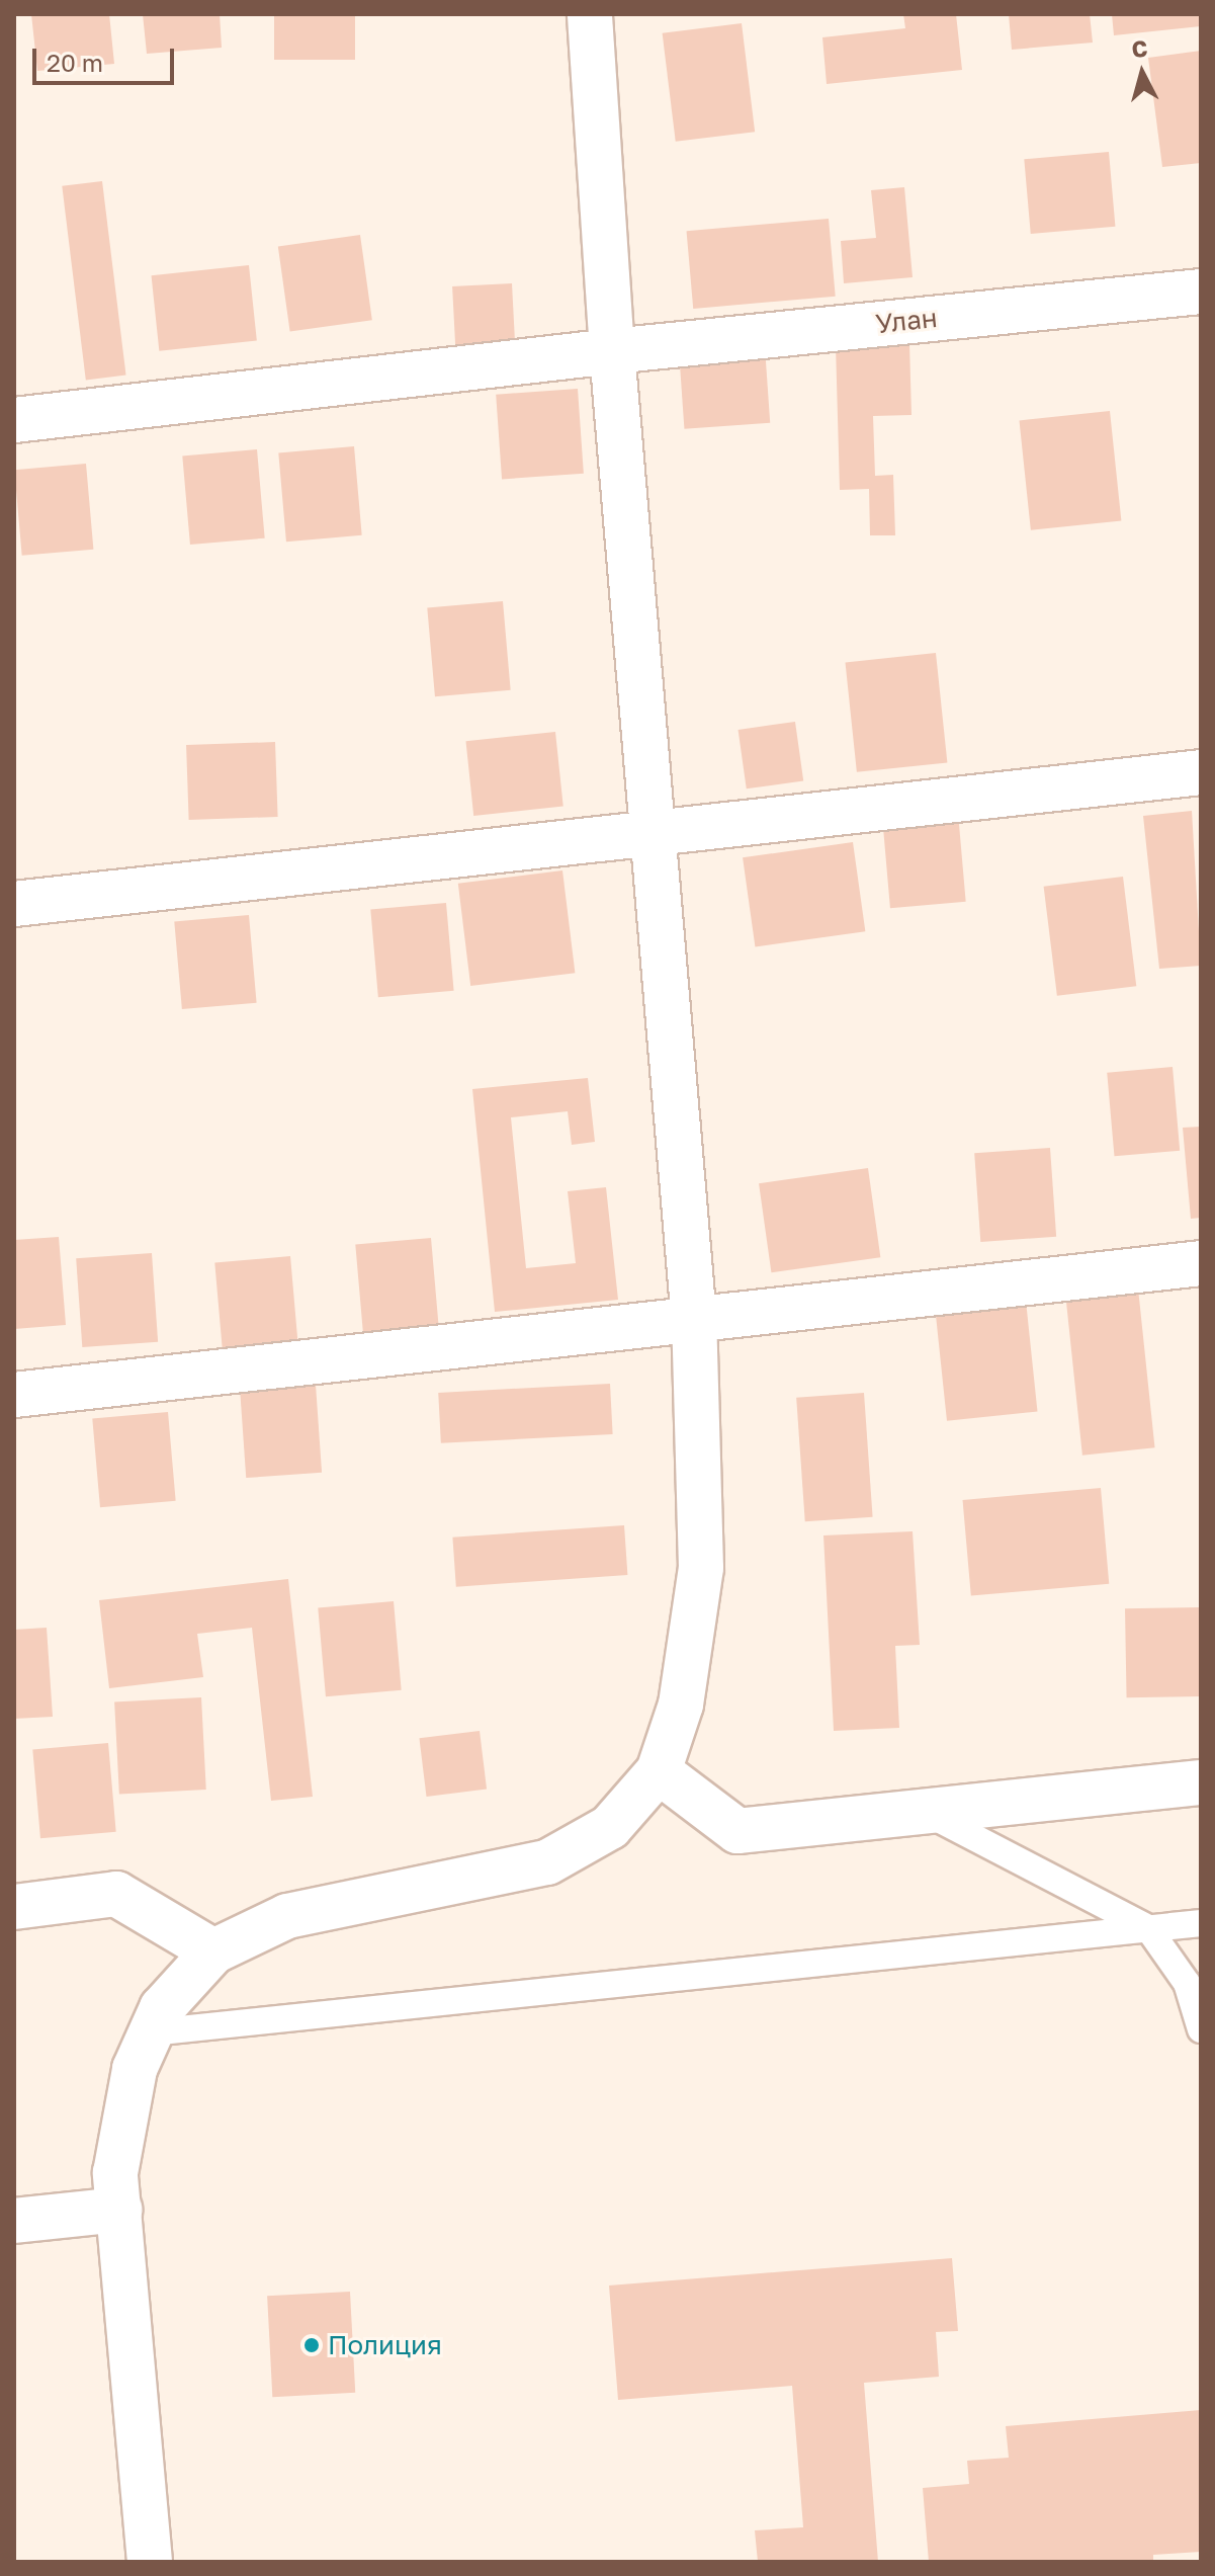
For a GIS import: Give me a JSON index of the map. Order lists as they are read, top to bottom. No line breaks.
{"streets":{"street":["Улан"]},"places":["Полиция"],"scale_bar":"20 m","north":"top"}
